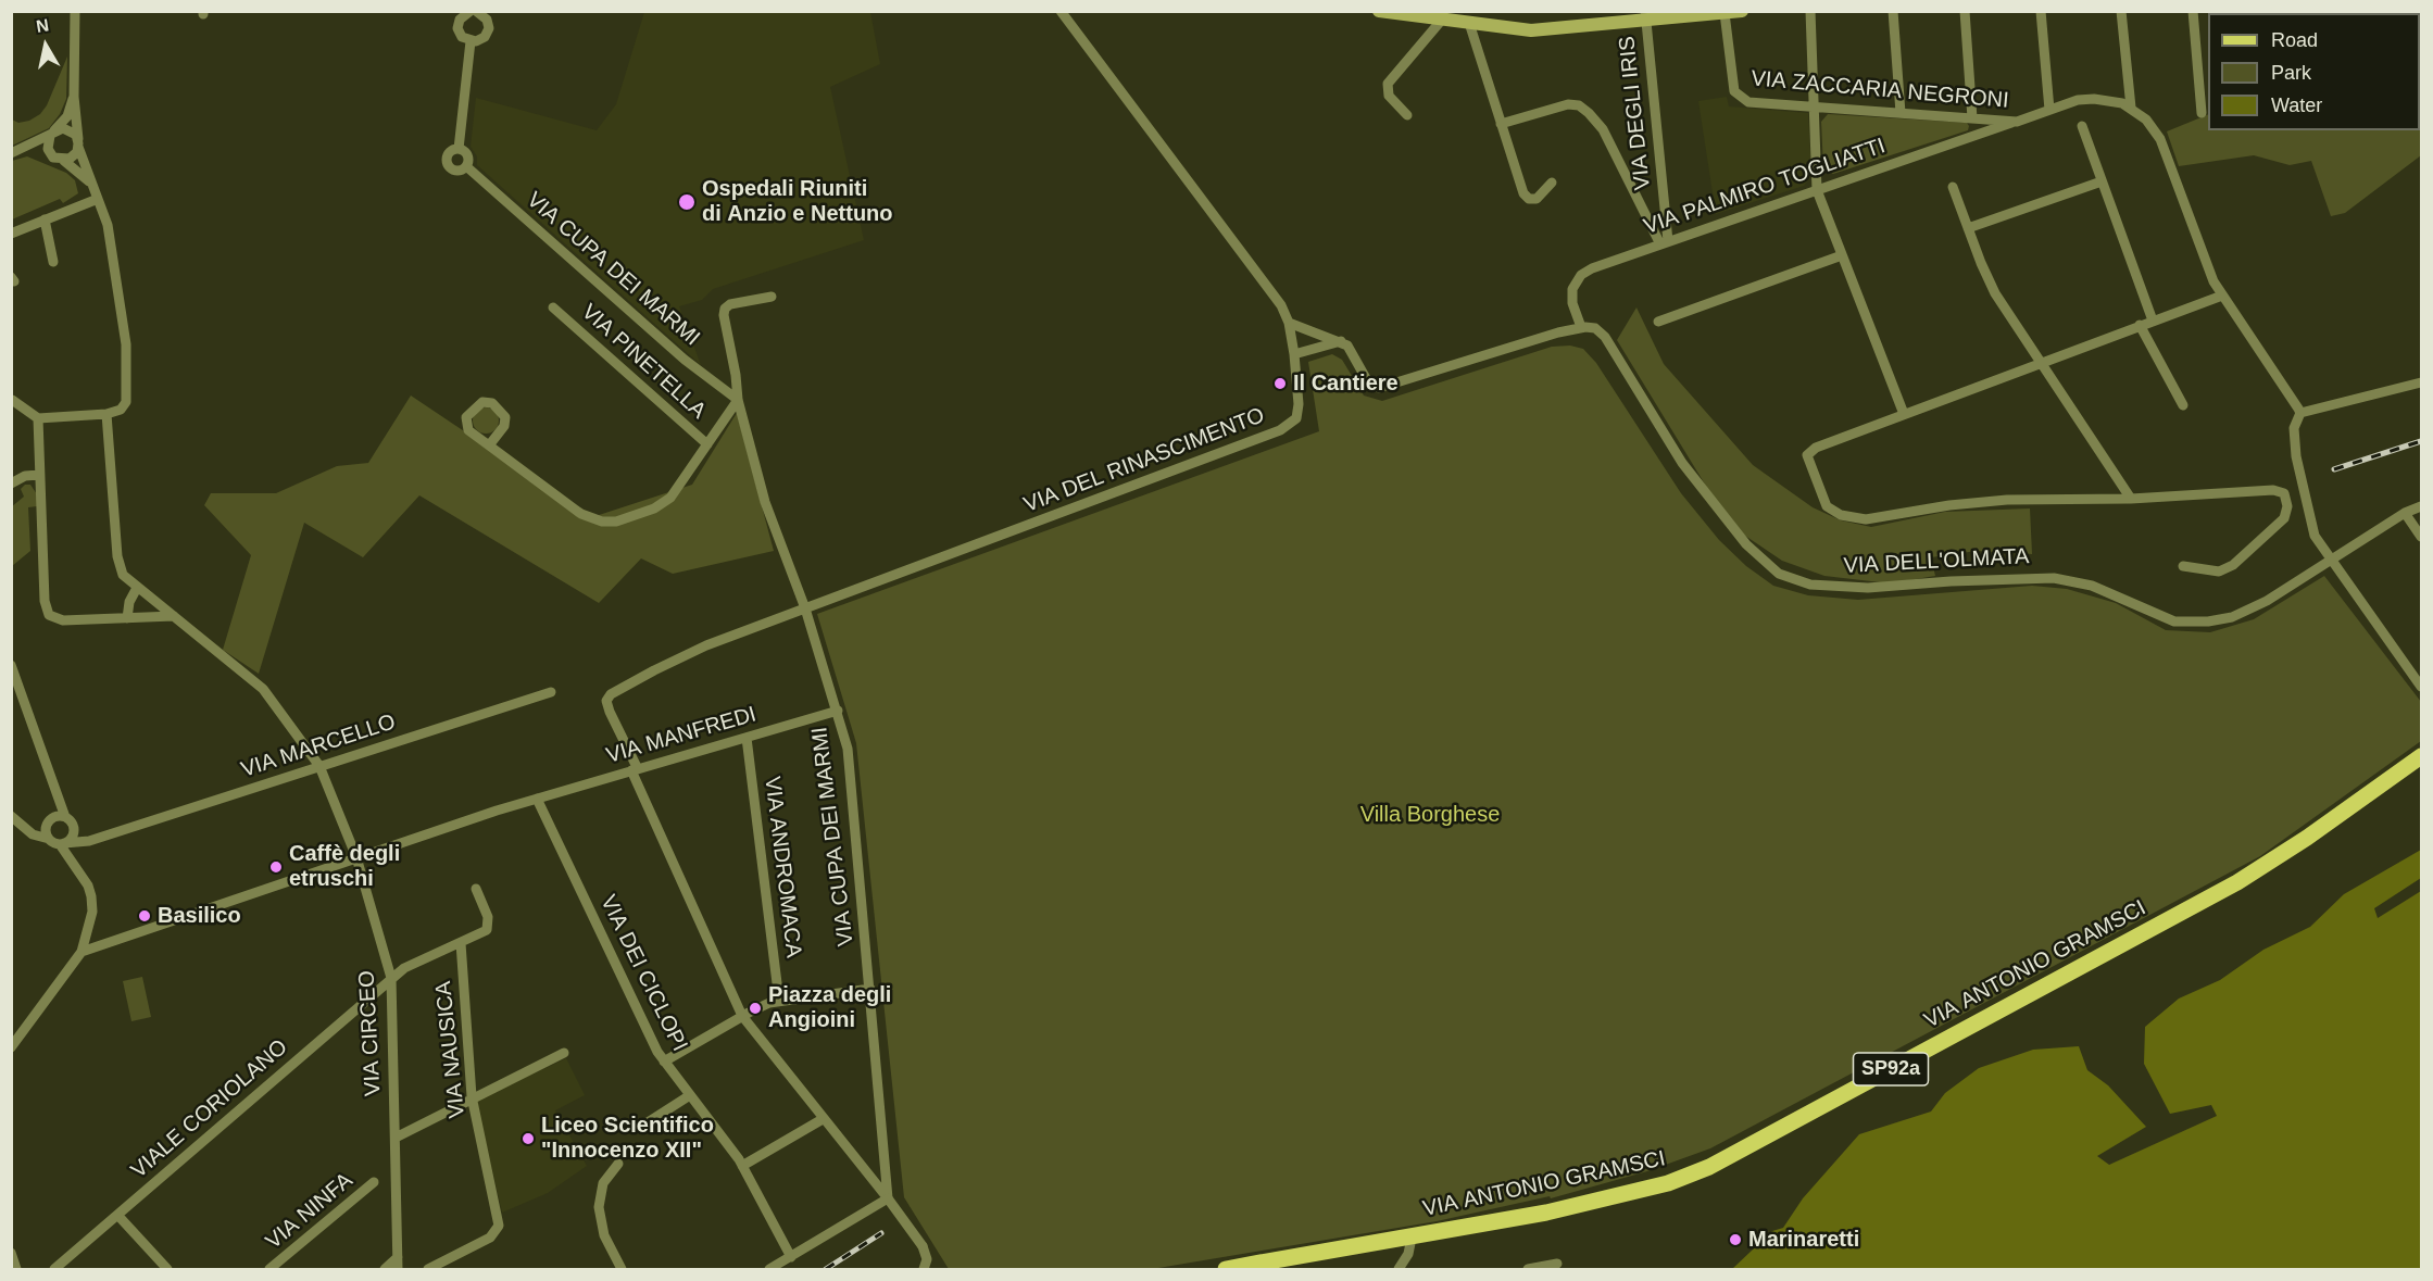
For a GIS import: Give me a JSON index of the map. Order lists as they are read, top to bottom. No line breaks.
{"streets":{"main road":["VIA ANTONIO GRAMSCI","SP92a"],"street":["VIA ZACCARIA NEGRONI","VIA DEGLI IRIS","VIA PALMIRO TOGLIATTI","VIA CUPA DEI MARMI","VIA PINETELLA","VIA DEL RINASCIMENTO","VIA DELL'OLMATA","VIA MANFREDI","VIA MARCELLO","VIA ANDROMACA","VIA DEI CICLOPI","VIA CIRCEO","VIA NAUSICA","VIALE CORIOLANO","VIA NINFA"]},"crossings":[["VIA ZACCARIA NEGRONI","VIA PALMIRO TOGLIATTI"],["VIA DEGLI IRIS","VIA PALMIRO TOGLIATTI"],["VIA PALMIRO TOGLIATTI","VIA DELL'OLMATA"],["VIA CUPA DEI MARMI","VIA PINETELLA"],["VIA CUPA DEI MARMI","VIA DEL RINASCIMENTO"],["VIA CUPA DEI MARMI","VIA MANFREDI"],["VIA DEL RINASCIMENTO","VIA MANFREDI"],["VIA MANFREDI","VIA ANDROMACA"],["VIA MANFREDI","VIA DEI CICLOPI"],["VIA MANFREDI","VIA CIRCEO"],["VIA MARCELLO","VIA CIRCEO"],["VIA CIRCEO","VIALE CORIOLANO"],["VIA NAUSICA","VIALE CORIOLANO"]],"parks":["Villa Borghese"],"places":["Ospedali Riuniti di Anzio e Nettuno","Il Cantiere","Caffè degli etruschi","Basilico","Piazza degli Angioini","Liceo Scientifico \"Innocenzo XII\"","Marinaretti"],"legend":["Road","Park","Water"],"north":"top"}
